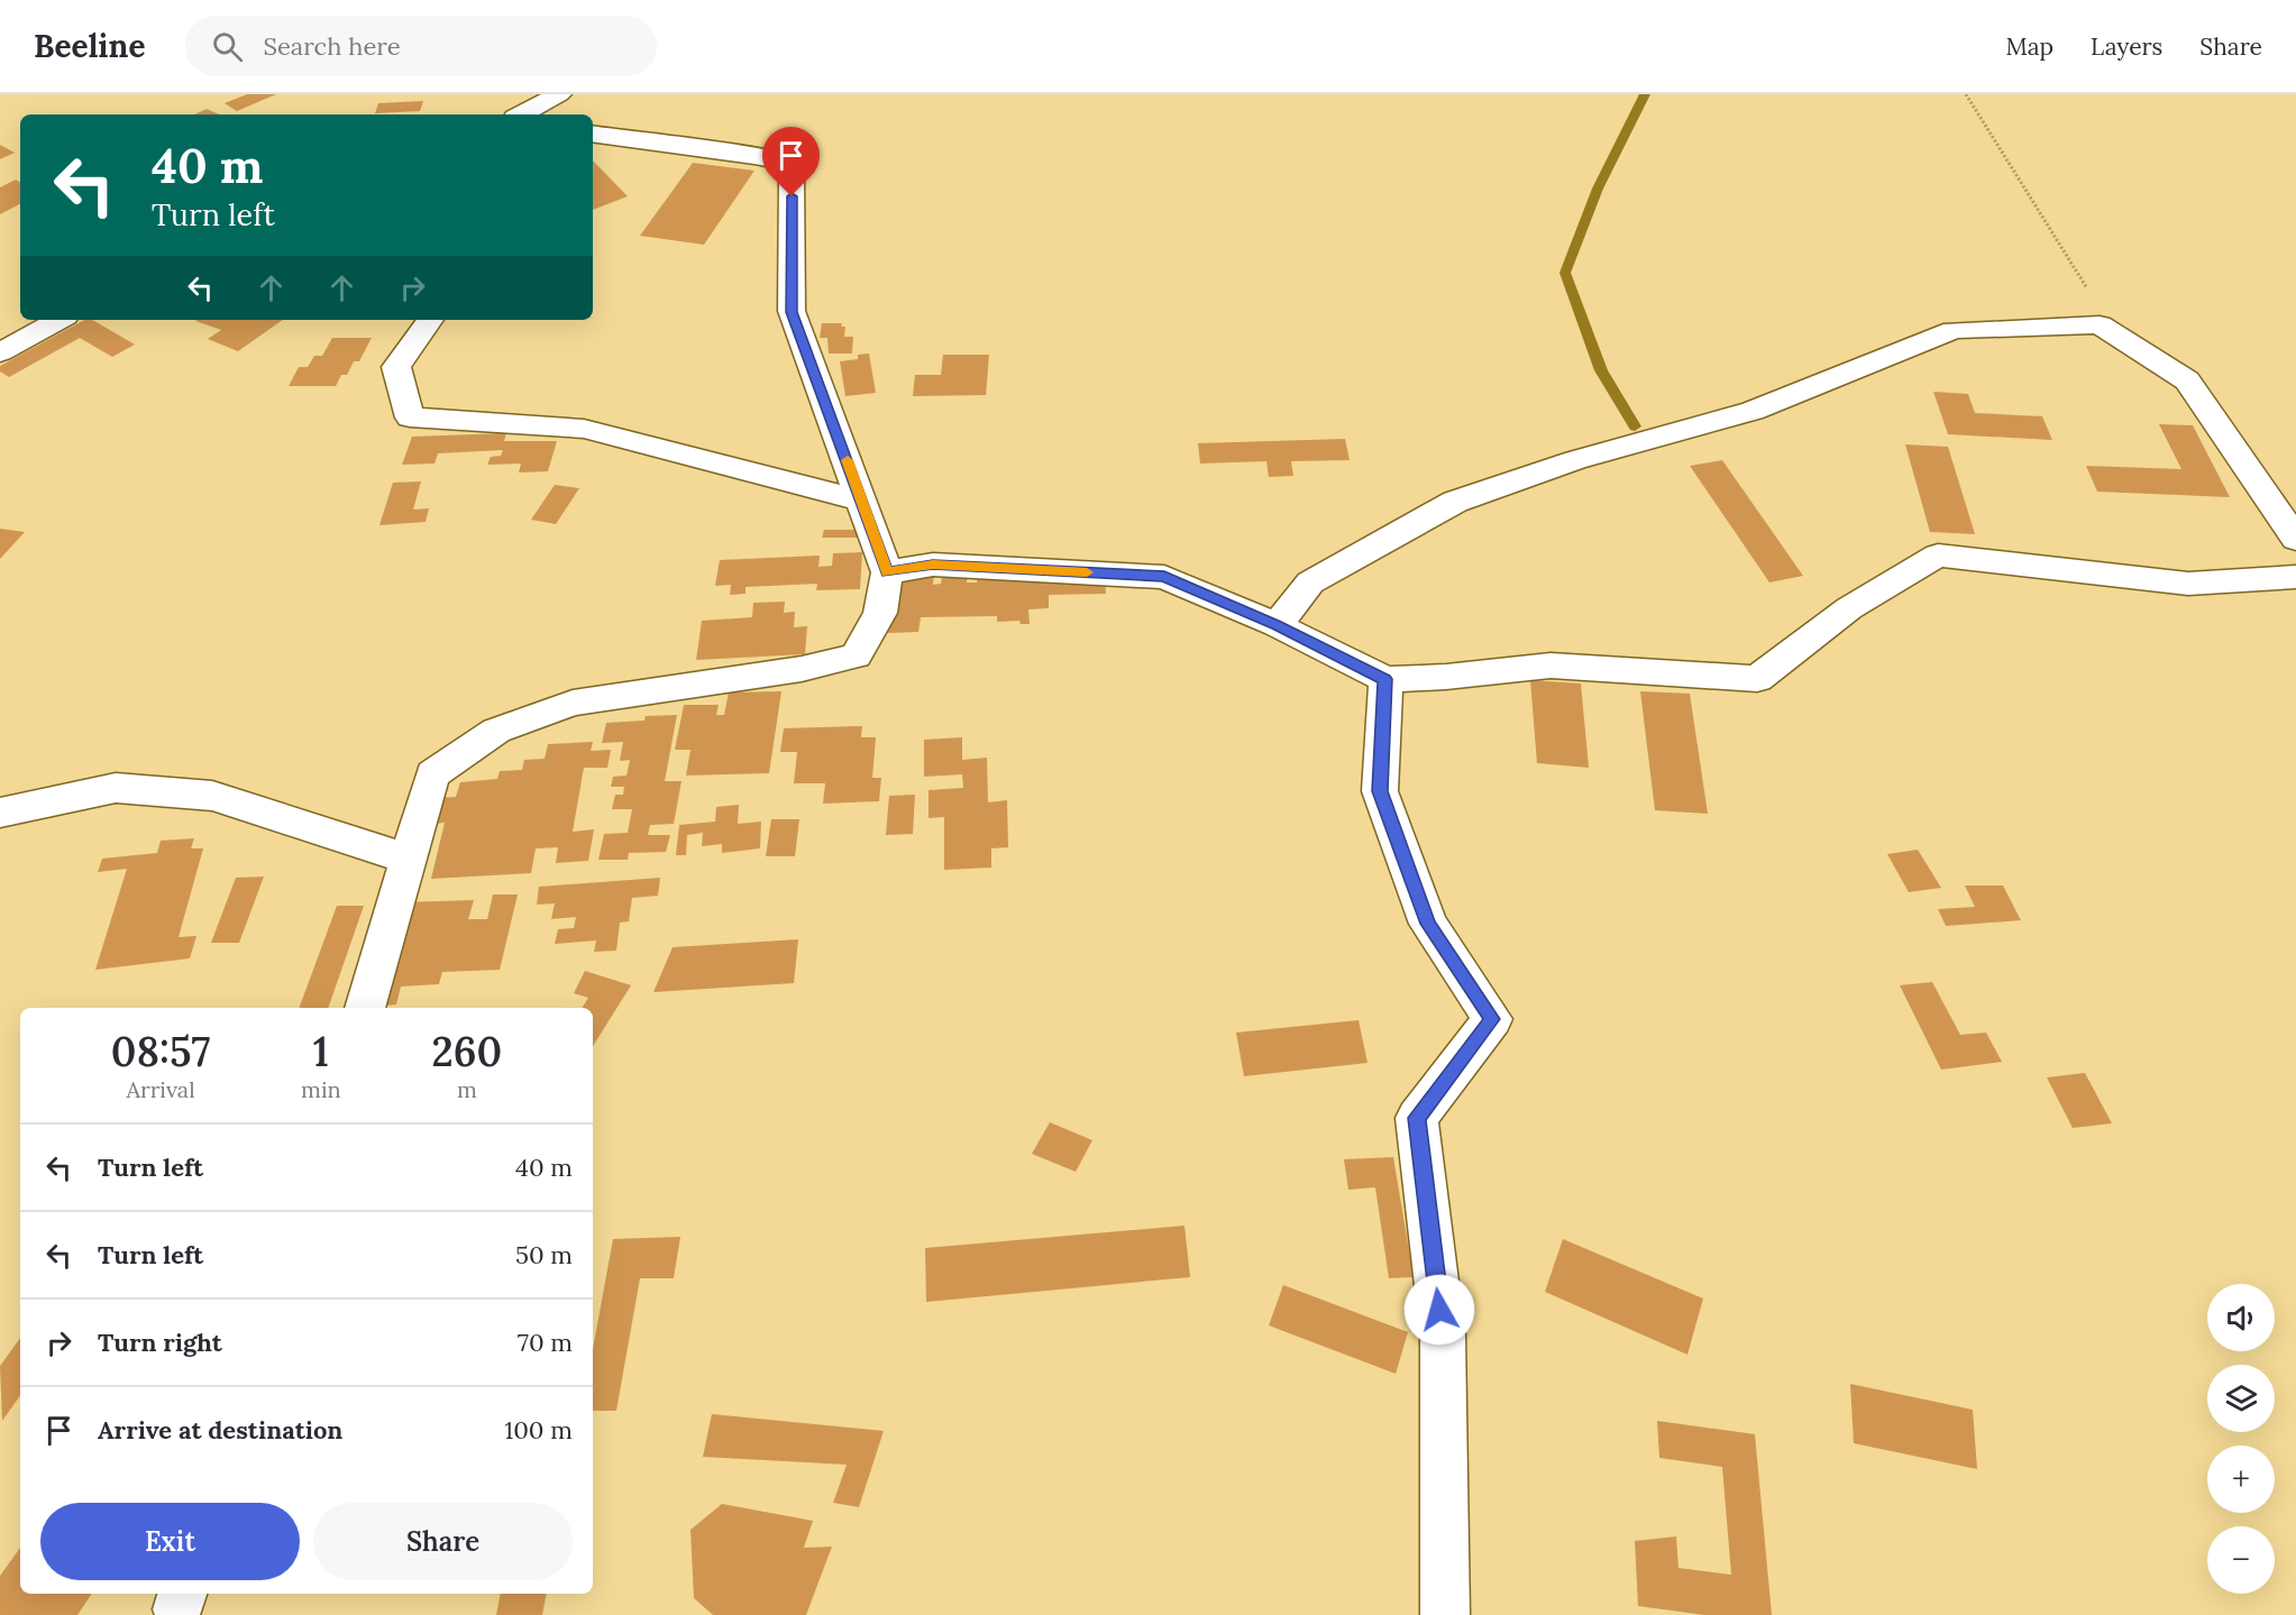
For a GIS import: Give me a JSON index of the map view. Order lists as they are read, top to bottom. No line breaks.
{"page":{"header":"Beeline","search":"Search here","nav":["Map","Layers","Share"],"turn":["40 m","Turn left"],"eta":["08:57","Arrival","1","min","260","m"],"list":[{"name":"Turn left","value":"40 m"},{"name":"Turn left","value":"50 m"},{"name":"Turn right","value":"70 m"},{"name":"Arrive at destination","value":"100 m"}],"map_buttons":["+","−"],"buttons":["Exit","Share"]}}
